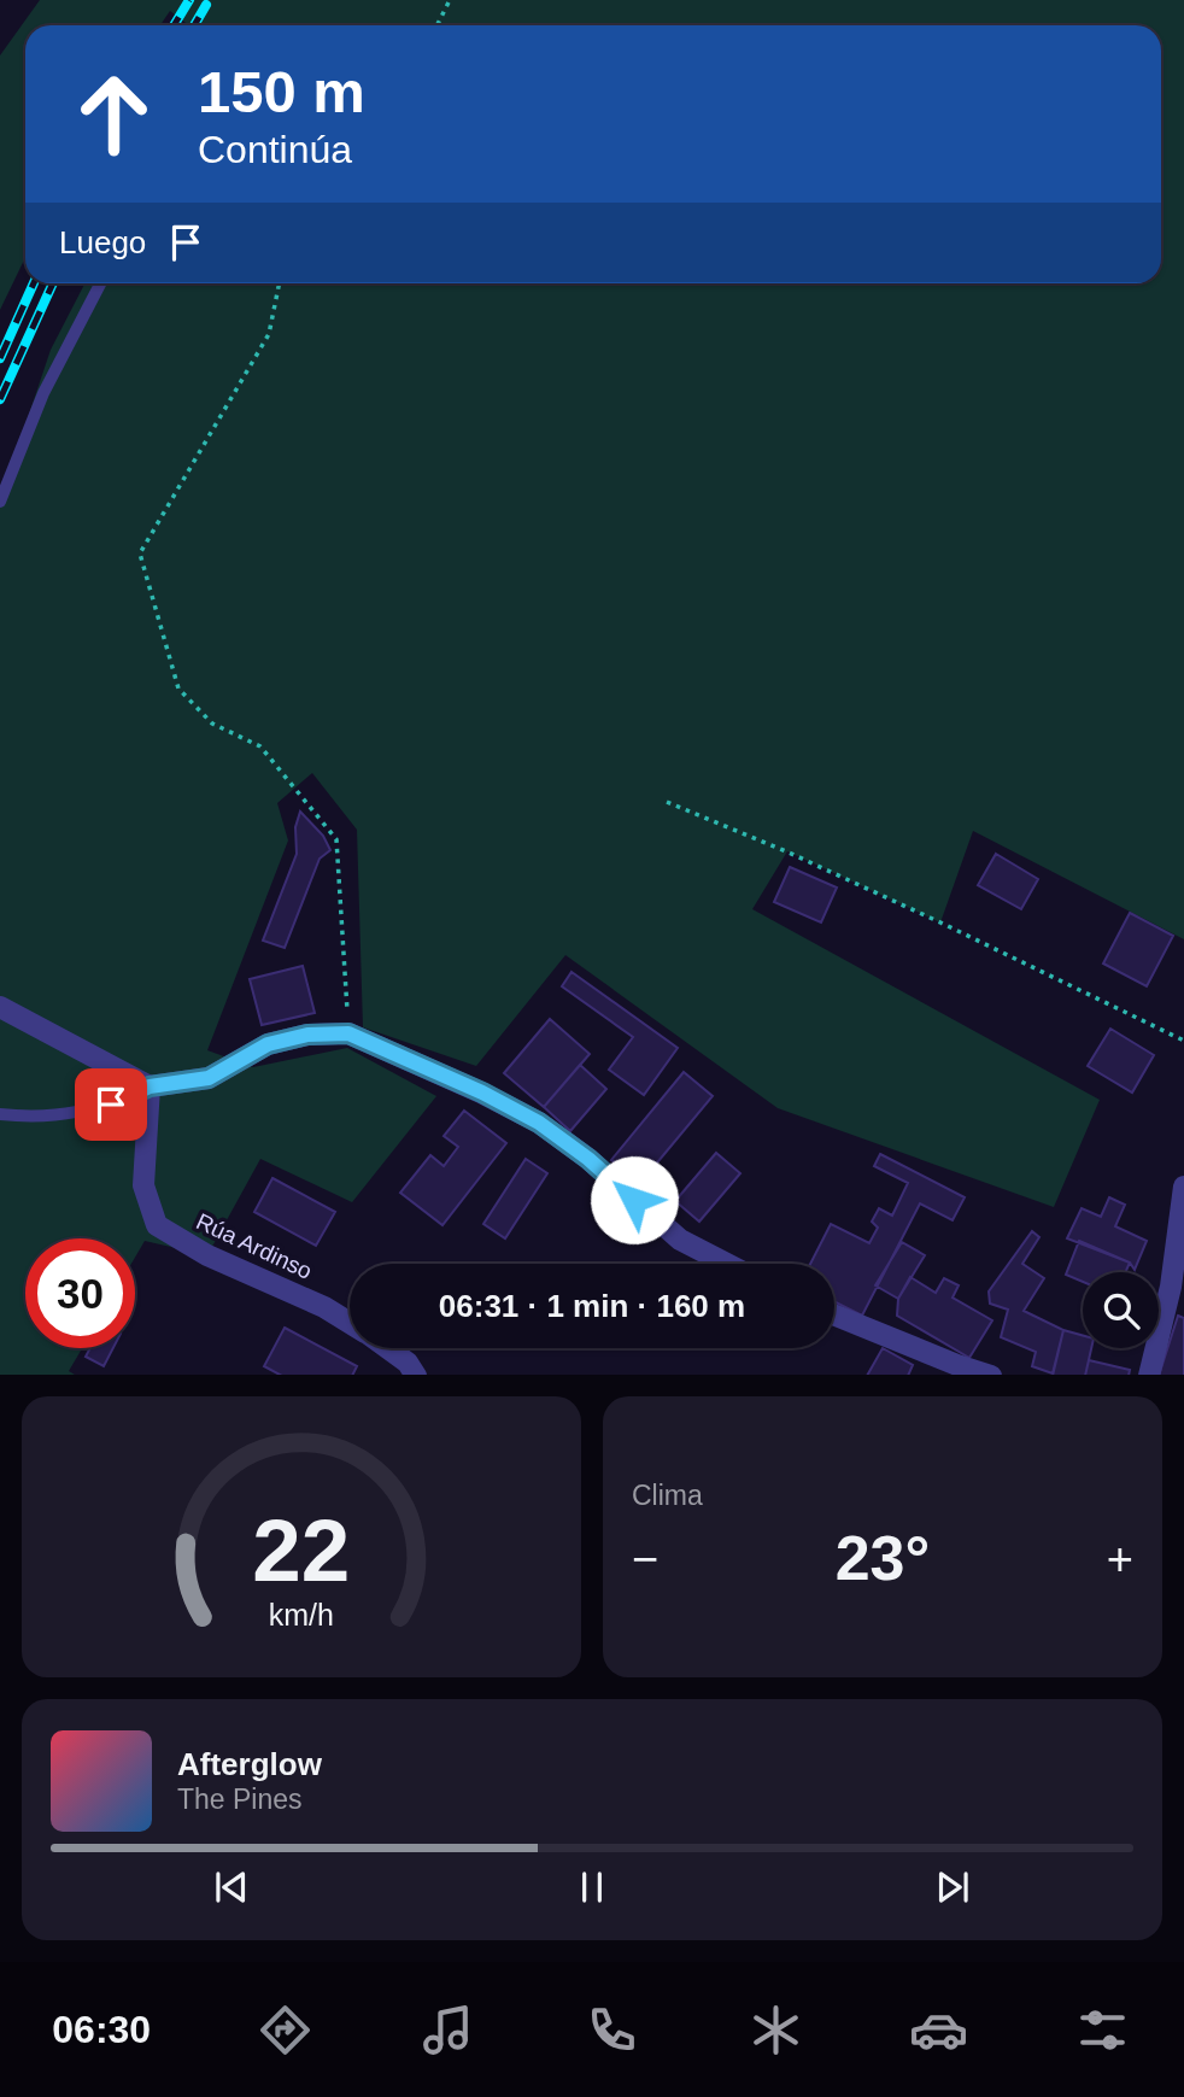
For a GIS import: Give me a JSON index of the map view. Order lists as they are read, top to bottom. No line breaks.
{"streets":{"street":["Rúa Ardinso"]},"page":{"turn":["150 m","Continúa"],"then":"Luego","limit":"30","trip":"06:31 · 1 min · 160 m","tile":"Clima","heat":["−","23°","+"],"song":["Afterglow","The Pines"],"tabs":"06:30","gauge":["22","km/h"]}}
